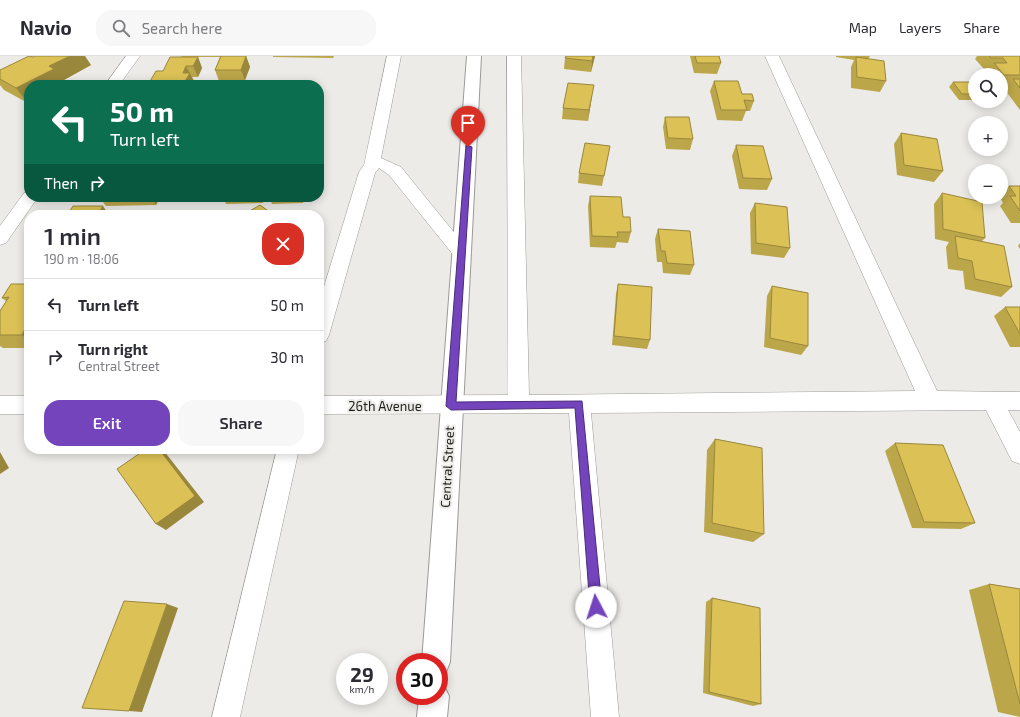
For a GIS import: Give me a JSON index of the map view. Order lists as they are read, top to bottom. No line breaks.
{"streets":{"street":["26th Avenue","Central Street"]},"crossings":[["26th Avenue","Central Street"]],"page":{"header":"Navio","search":"Search here","nav":["Map","Layers","Share"],"map_buttons":["+","−"],"turn":["50 m","Turn left"],"then":"Then","heading":["1 min","190 m · 18:06"],"list":[{"name":"Turn left","value":"50 m"},{"name":"Turn right","note":"Central Street","value":"30 m"}],"buttons":["Exit","Share"],"speed":"29 km/h","limit":"30"}}
